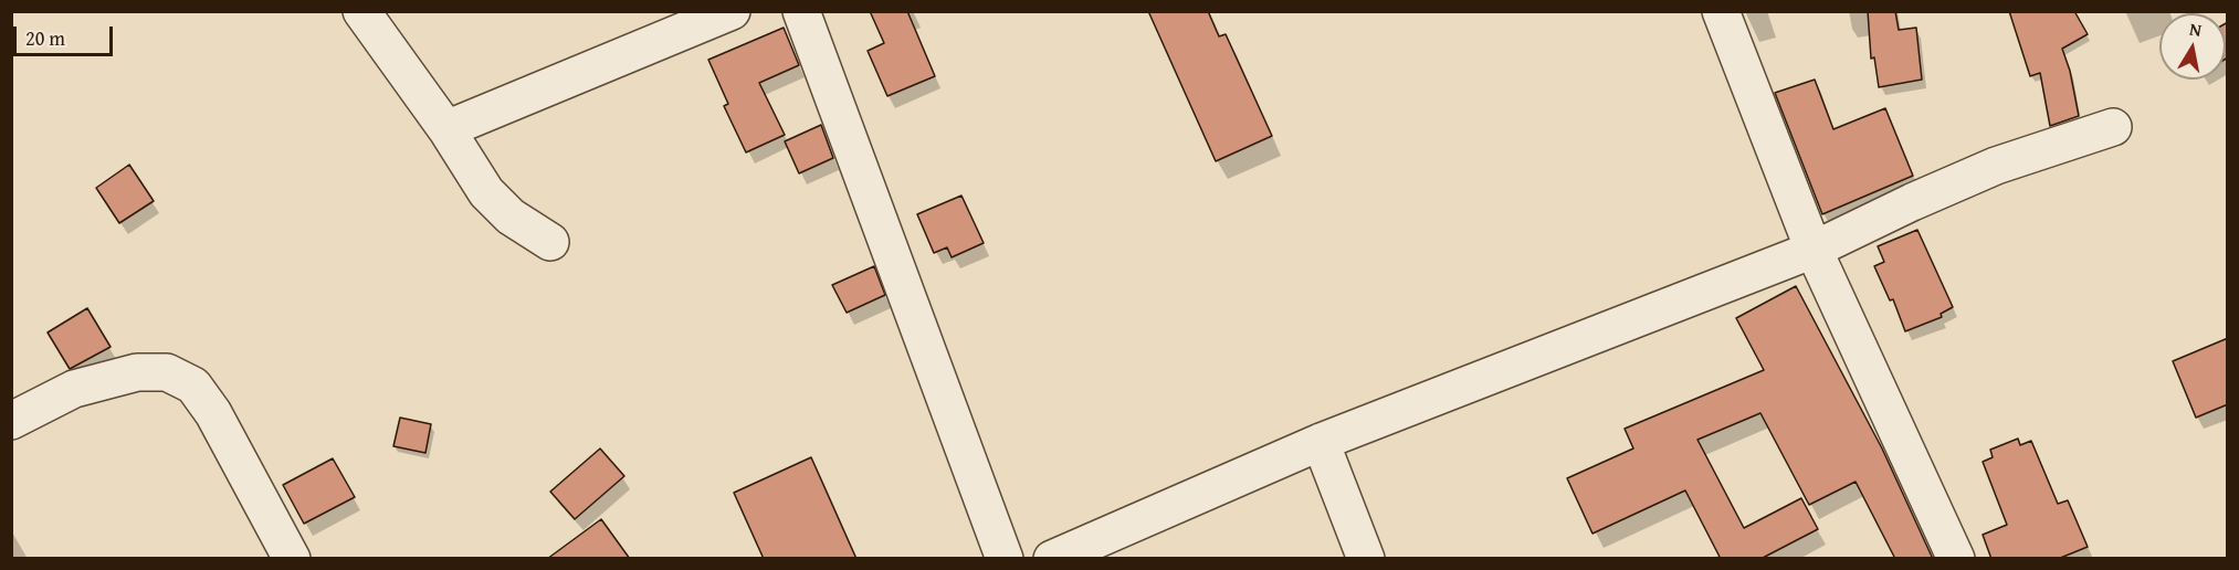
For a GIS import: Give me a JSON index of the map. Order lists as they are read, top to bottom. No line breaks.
{"scale_bar":"20 m","north":"top"}
